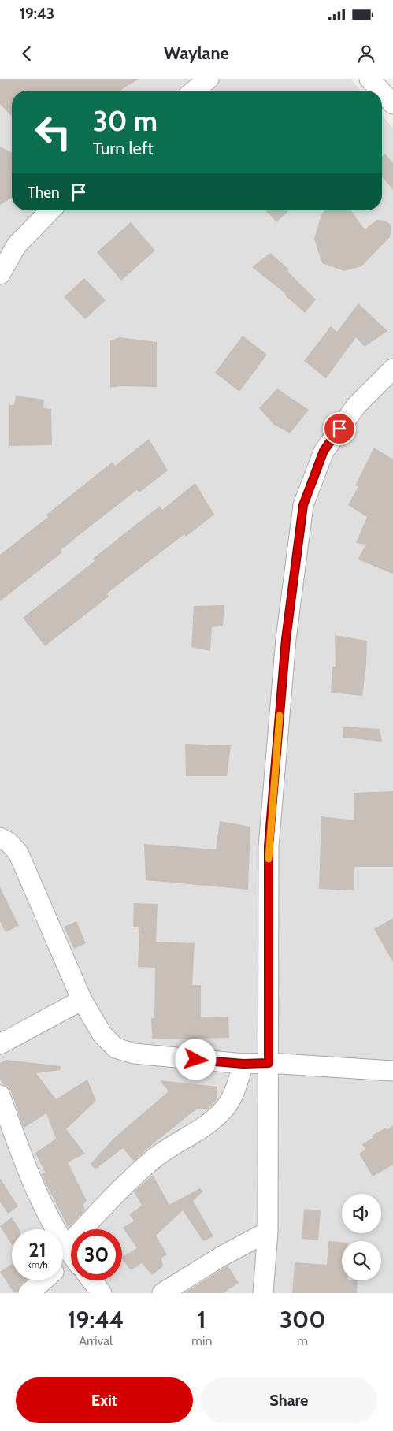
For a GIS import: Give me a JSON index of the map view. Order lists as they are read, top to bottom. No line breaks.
{"page":{"status":"19:43","header":"Waylane","turn":["30 m","Turn left"],"then":"Then","speed":"21 km/h","limit":"30","eta":["19:44","Arrival","1","min","300","m"],"buttons":["Exit","Share"]}}
